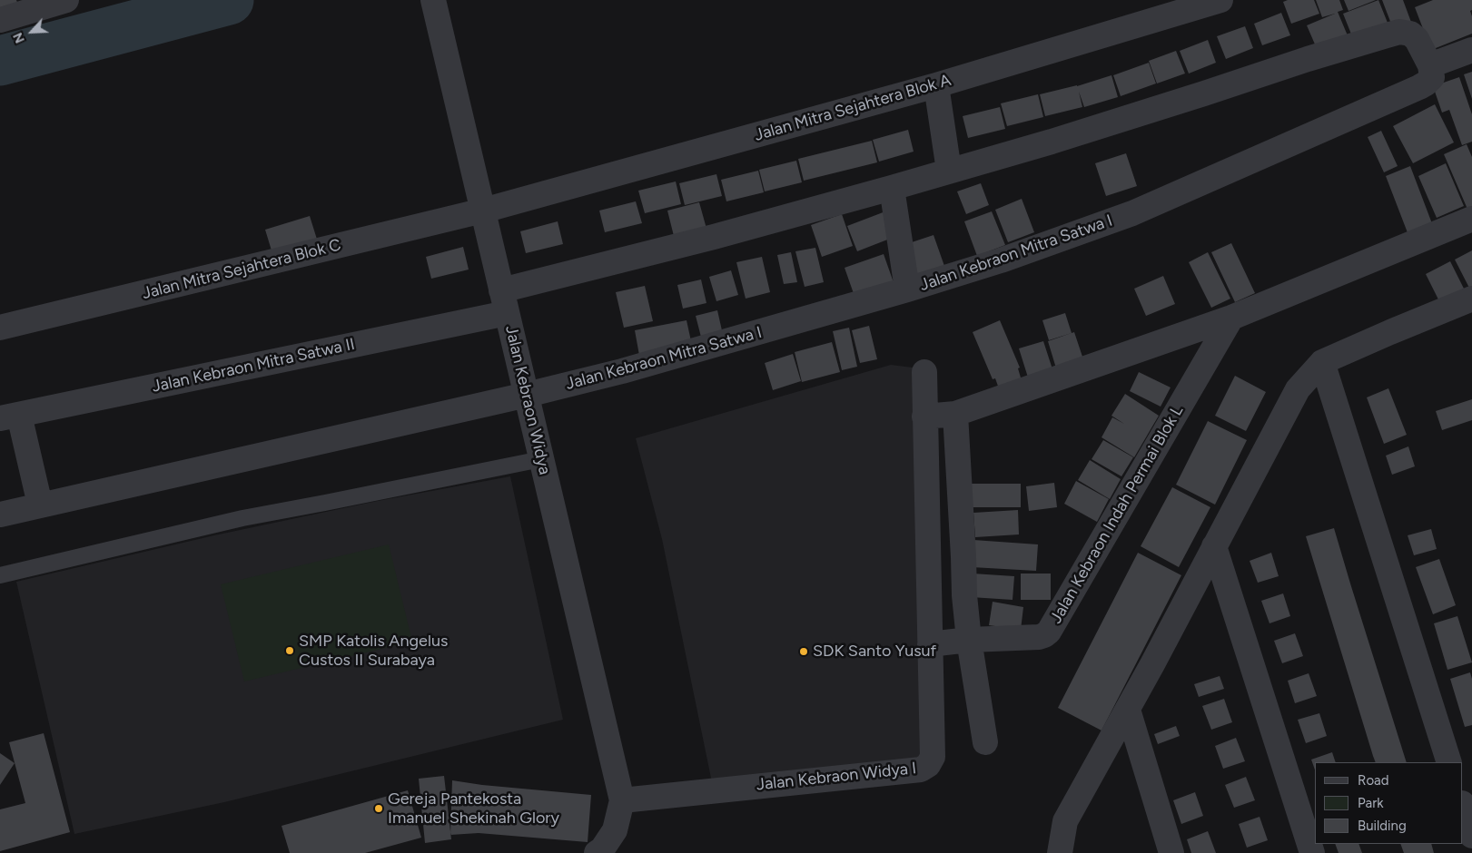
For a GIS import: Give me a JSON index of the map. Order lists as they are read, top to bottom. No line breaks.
{"streets":{"street":["Jalan Mitra Sejahtera Blok A","Jalan Kebraon Mitra Satwa I","Jalan Mitra Sejahtera Blok C","Jalan Kebraon Mitra Satwa II","Jalan Kebraon Widya","Jalan Kebraon Indah Permai Blok L","Jalan Kebraon Widya I"]},"crossings":[["Jalan Mitra Sejahtera Blok A","Jalan Mitra Sejahtera Blok C"],["Jalan Mitra Sejahtera Blok A","Jalan Kebraon Widya"],["Jalan Kebraon Mitra Satwa I","Jalan Kebraon Mitra Satwa II"],["Jalan Kebraon Mitra Satwa I","Jalan Kebraon Widya"],["Jalan Mitra Sejahtera Blok C","Jalan Kebraon Widya"],["Jalan Kebraon Mitra Satwa II","Jalan Kebraon Widya"],["Jalan Kebraon Widya","Jalan Kebraon Widya I"],["Jalan Kebraon Indah Permai Blok L","Jalan Kebraon Widya I"]],"places":["SMP Katolis Angelus Custos II Surabaya","SDK Santo Yusuf","Gereja Pantekosta Imanuel Shekinah Glory"],"legend":["Road","Park","Building"],"north":"bottom left"}
